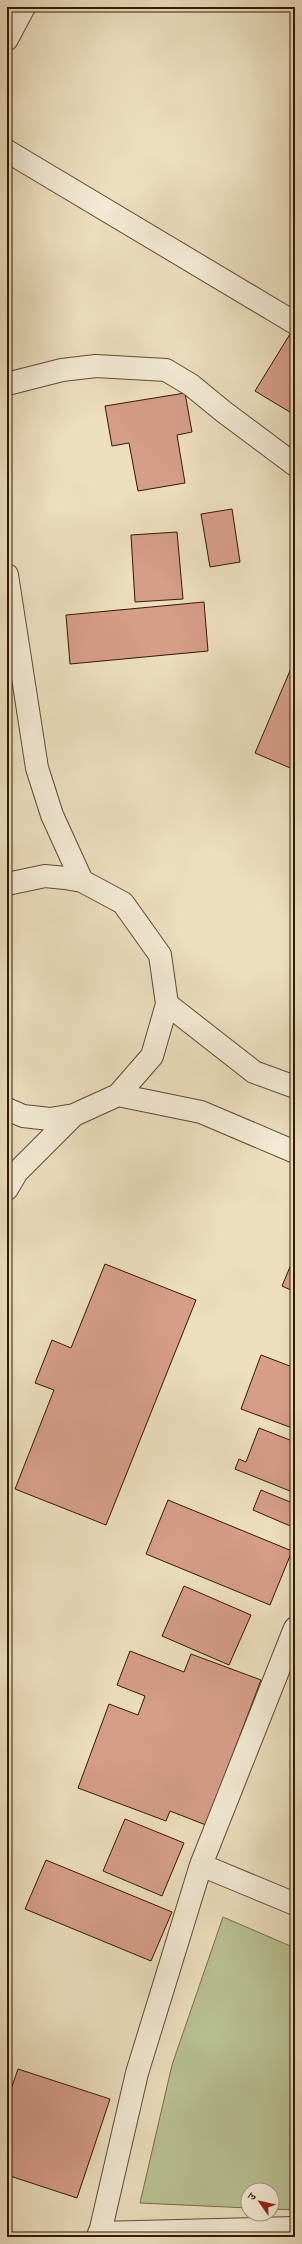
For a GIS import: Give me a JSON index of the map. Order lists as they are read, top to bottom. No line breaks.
{"north":"top left"}
